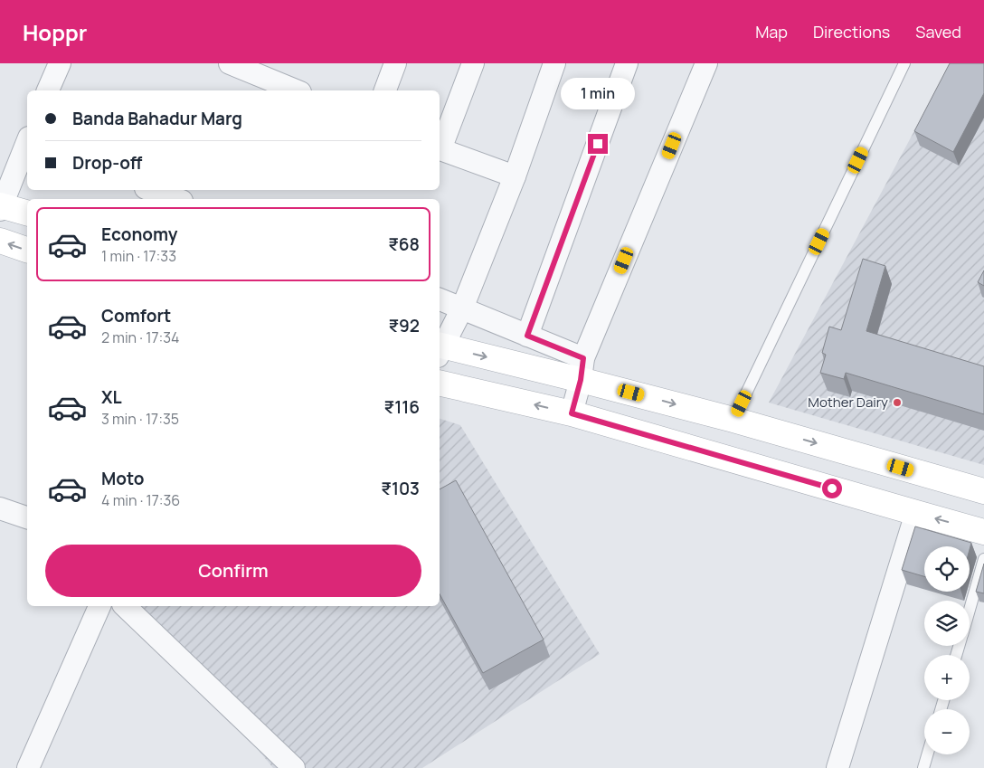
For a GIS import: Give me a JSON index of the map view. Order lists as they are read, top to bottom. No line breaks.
{"places":["Mother Dairy"],"page":{"header":"Hoppr","nav":["Map","Directions","Saved"],"bubble":"1 min","banner":["Banda Bahadur Marg","Drop-off"],"list":[{"name":"Economy","note":"1 min · 17:33","value":"₹68"},{"name":"Comfort","note":"2 min · 17:34","value":"₹92"},{"name":"XL","note":"3 min · 17:35","value":"₹116"},{"name":"Moto","note":"4 min · 17:36","value":"₹103"}],"buttons":"Confirm","map_buttons":["+","−"]}}
